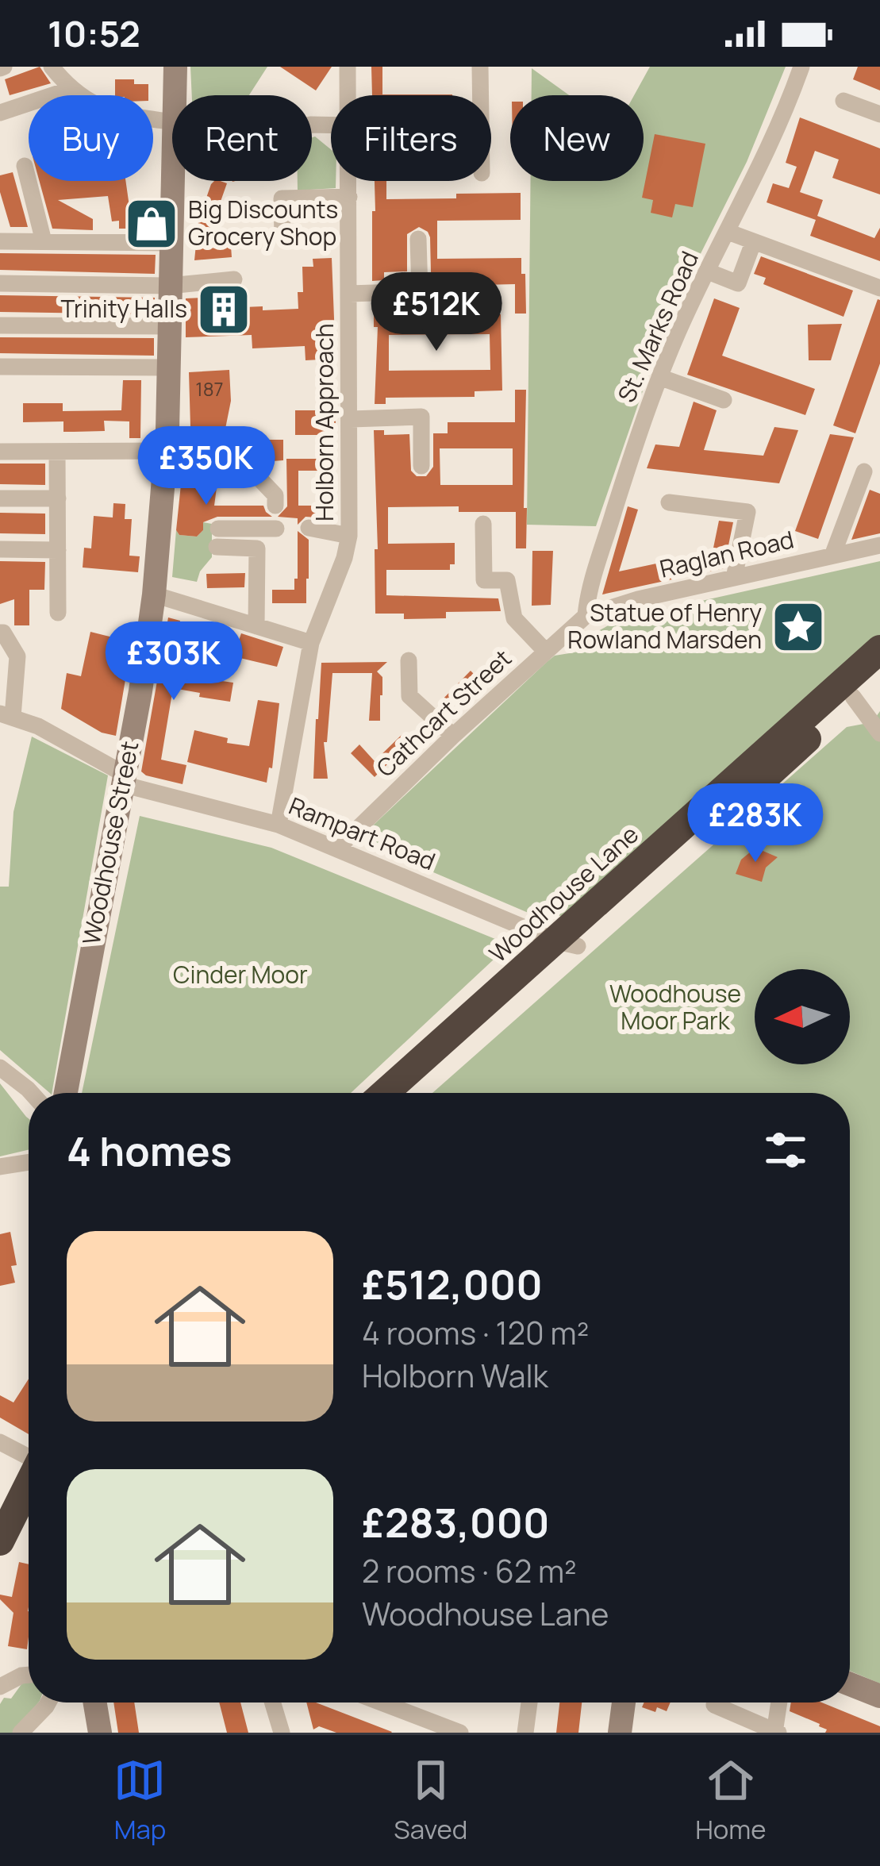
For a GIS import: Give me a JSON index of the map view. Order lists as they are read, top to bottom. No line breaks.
{"streets":{"highway":["Woodhouse Lane"],"street":["St. Marks Road","Holborn Approach","Raglan Road","Cathcart Street","Rampart Road","Woodhouse Street"]},"crossings":[["St. Marks Road","Raglan Road"],["St. Marks Road","Cathcart Street"],["Holborn Approach","Rampart Road"],["Raglan Road","Cathcart Street"],["Cathcart Street","Rampart Road"],["Rampart Road","Woodhouse Street"],["Rampart Road","Woodhouse Lane"]],"parks":["Cinder Moor","Woodhouse Moor Park"],"places":{"shop":["Big Discounts Grocery Shop"],"building":["Trinity Halls"],"place":["Statue of Henry Rowland Marsden"]},"house_numbers":["187"],"north":"left","page":{"status":"10:52","chip":["Buy","Rent","Filters","New"],"price":["£512K","£350K","£303K","£283K"],"heading":"4 homes","list":[{"name":"£512,000","note":"4 rooms · 120 m² · Holborn Walk"},{"name":"£283,000","note":"2 rooms · 62 m² · Woodhouse Lane"}],"tabs":["Map","Saved","Home"]}}
